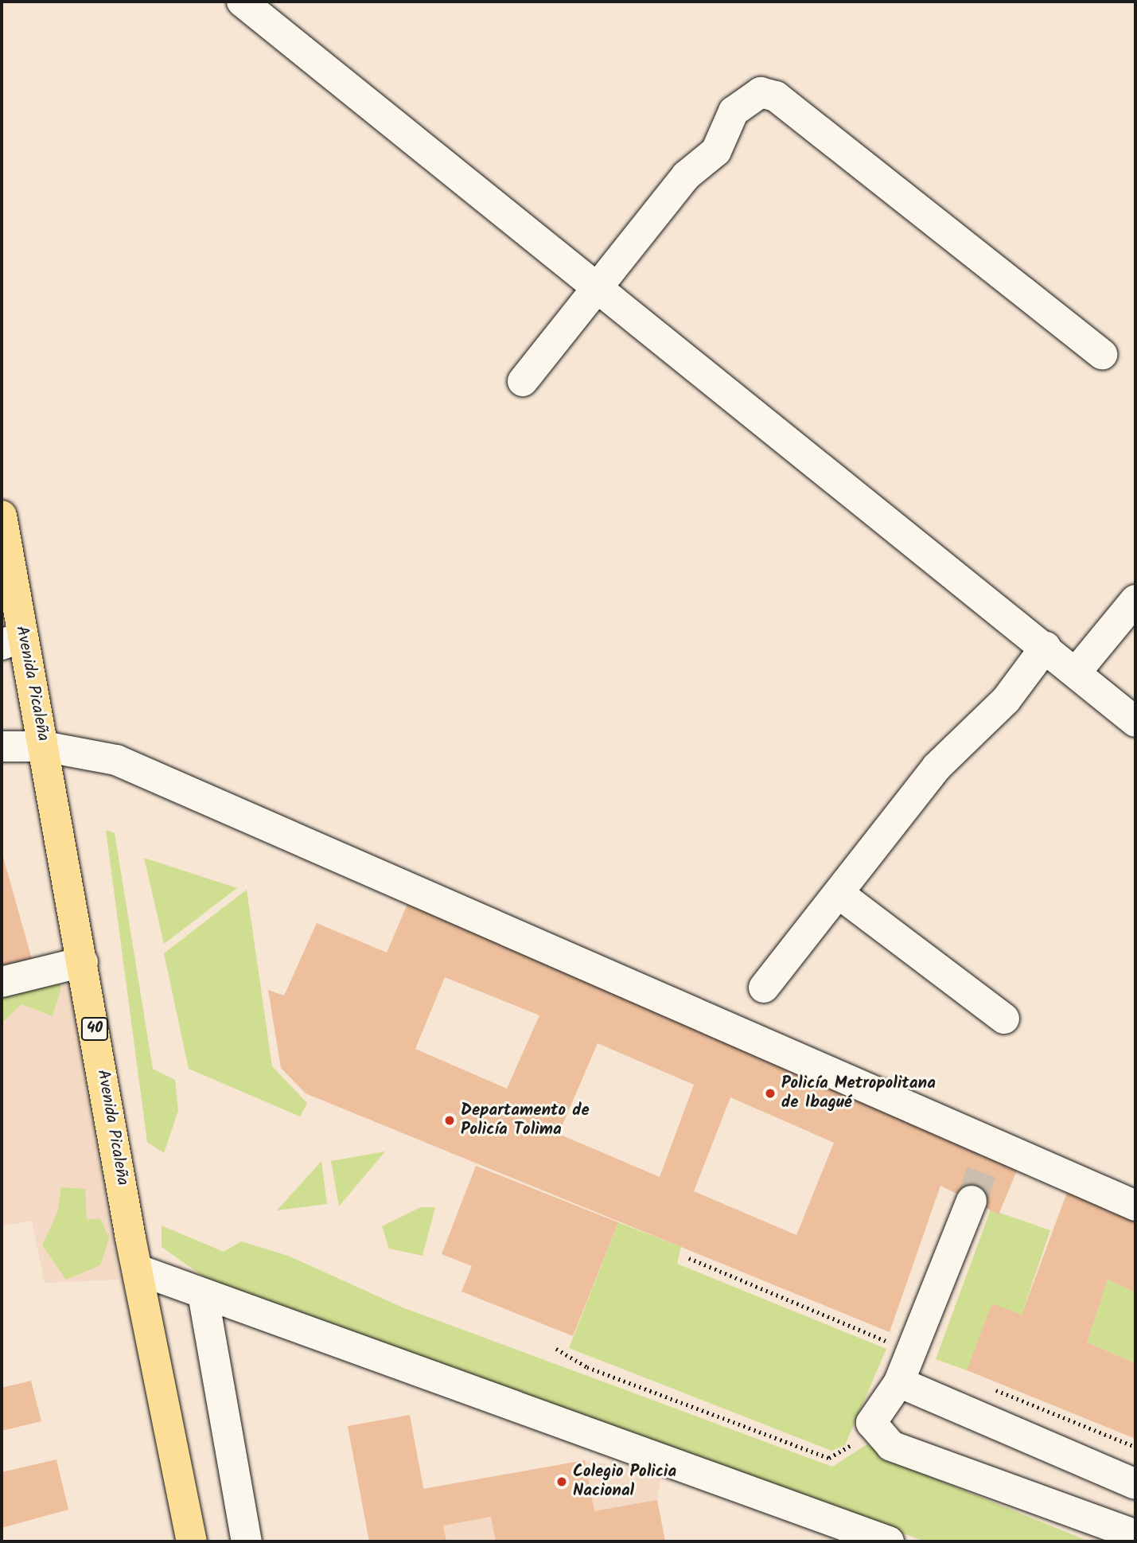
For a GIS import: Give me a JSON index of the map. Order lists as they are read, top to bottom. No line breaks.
{"streets":{"main road":["Avenida Picaleña","40"]},"places":["Policía Metropolitana de Ibagué","Departamento de Policía Tolima","Colegio Policia Nacional"]}
